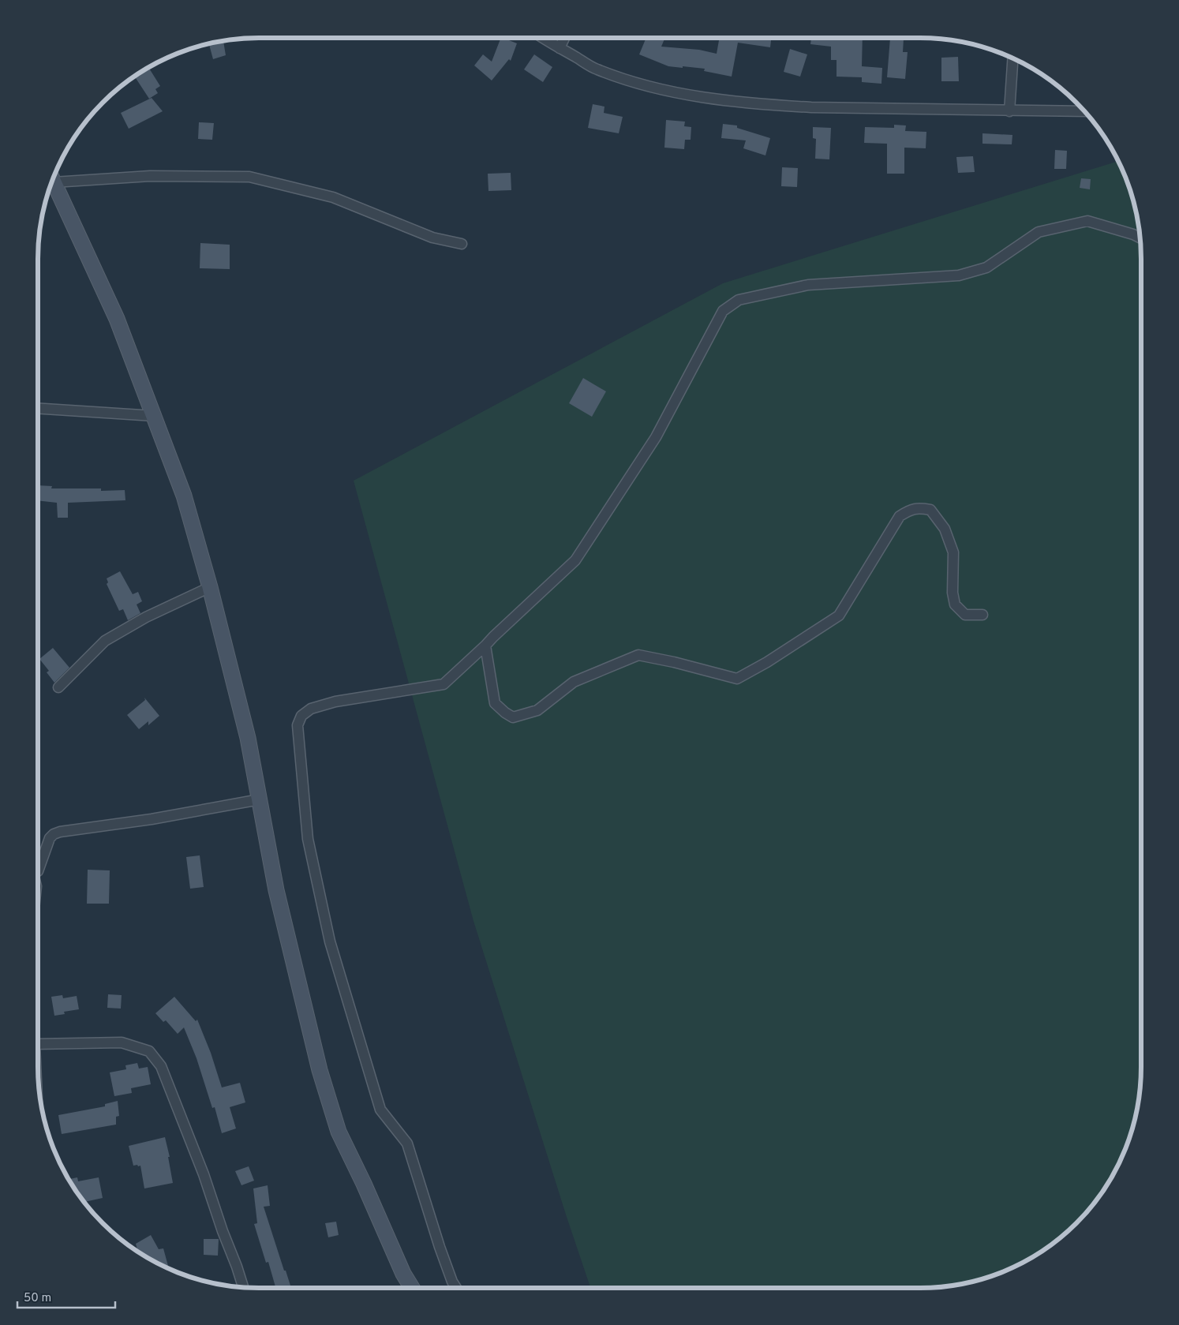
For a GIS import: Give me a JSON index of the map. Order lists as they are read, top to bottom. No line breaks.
{"scale_bar":"50 m"}
